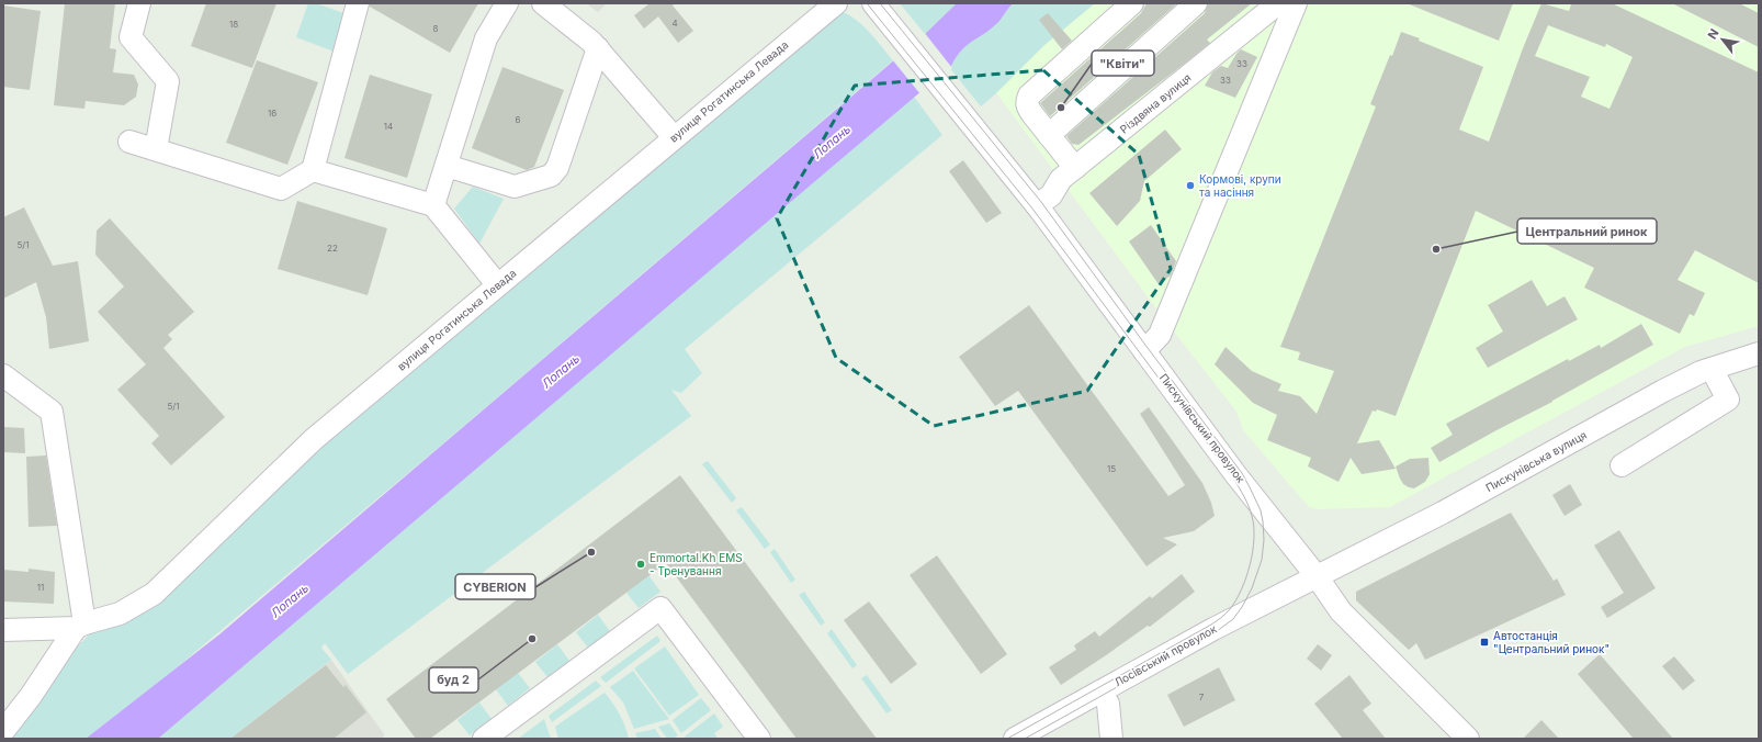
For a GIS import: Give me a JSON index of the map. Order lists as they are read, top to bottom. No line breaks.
{"streets":{"street":["вулиця Рогатинська Левада","Різдвяна вулиця","Пискунівський провулок","Пискунівська вулиця","Лосівський провулок"]},"crossings":[["Різдвяна вулиця","Пискунівський провулок"],["Пискунівський провулок","Пискунівська вулиця"],["Пискунівський провулок","Лосівський провулок"],["Пискунівська вулиця","Лосівський провулок"]],"water":["Лопань"],"places":{"other":["\"Квіти\"","Кормові, крупи та насіння","Центральний ринок","CYBERION","Emmortal.Kh EMS - Тренування","буд 2"],"transit":["Автостанція \"Центральний ринок\""]},"house_numbers":["4","18","8","33","33","16","6","14","5/1","22","5/1","15","11","7"],"north":"top left"}
